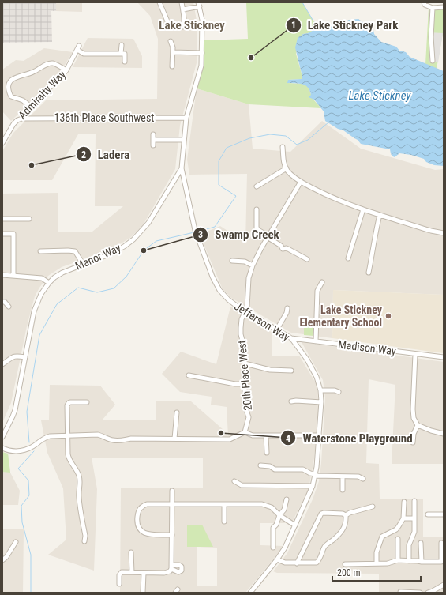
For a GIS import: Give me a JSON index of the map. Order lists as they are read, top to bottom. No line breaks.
{"streets":{"street":["Admiralty Way","136th Place Southwest","Manor Way","Jefferson Way","Madison Way","20th Place West"]},"crossings":[["Admiralty Way","136th Place Southwest"],["136th Place Southwest","Manor Way"],["Manor Way","Jefferson Way"],["Jefferson Way","Madison Way"],["Jefferson Way","20th Place West"]],"districts":["Lake Stickney"],"water":["Lake Stickney"],"places":["Lake Stickney Park","Ladera","Swamp Creek","Lake Stickney Elementary School","Waterstone Playground"],"scale_bar":"200 m"}
